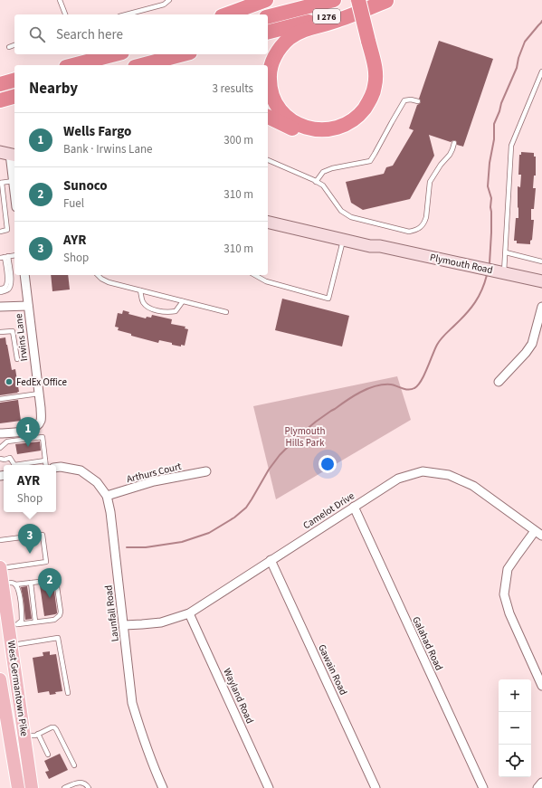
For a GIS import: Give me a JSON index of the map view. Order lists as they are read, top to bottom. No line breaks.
{"streets":{"highway":["I 276"],"main road":["Plymouth Road","West Germantown Pike"],"street":["Irwins Lane","Arthurs Court","Camelot Drive","Launfall Road","Galahad Road","Gawain Road","Wayland Road"]},"crossings":[["Arthurs Court","Launfall Road"],["Camelot Drive","Launfall Road"],["Camelot Drive","Galahad Road"],["Camelot Drive","Gawain Road"],["Camelot Drive","Wayland Road"]],"parks":["Plymouth Hills Park"],"places":["FedEx Office"],"page":{"search":"Search here","heading":["Nearby","3 results"],"list":[{"mark":"1","name":"Wells Fargo","note":"Bank · Irwins Lane","value":"300 m"},{"mark":"2","name":"Sunoco","note":"Fuel","value":"310 m"},{"mark":"3","name":"AYR","note":"Shop","value":"310 m"}],"pins":["1","3","2"],"popup":["AYR","Shop"],"map_buttons":["+","−"]}}
